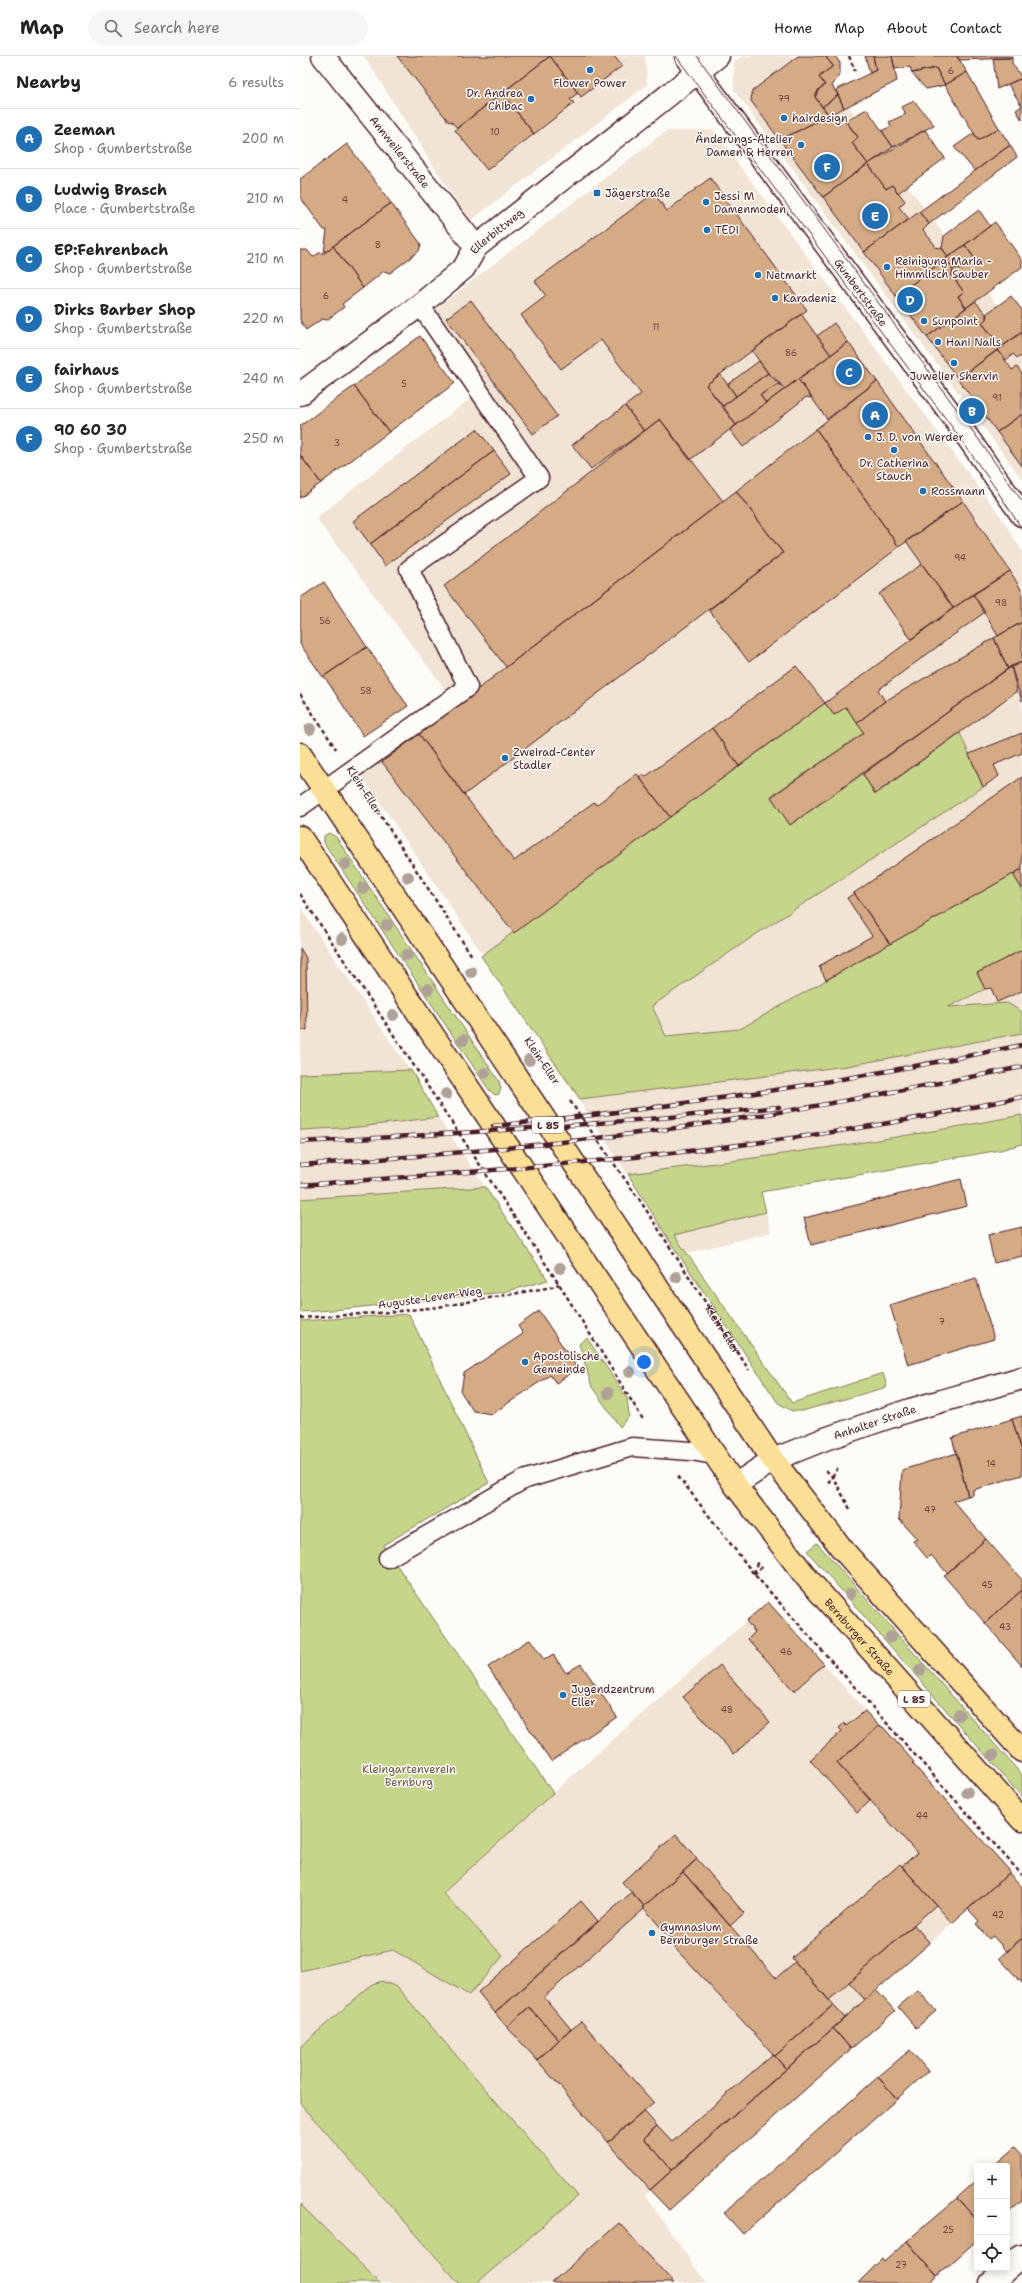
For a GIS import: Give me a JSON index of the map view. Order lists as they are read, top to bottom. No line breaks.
{"streets":{"main road":["L 85","Bernburger Straße"],"street":["Annweilerstraße","Ellerbittweg","Gumbertstraße","Anhalter Straße"],"path":["Klein-Eller","Auguste-Leven-Weg"]},"crossings":[["Annweilerstraße","Ellerbittweg"],["Ellerbittweg","Gumbertstraße"],["L 85","Anhalter Straße"],["L 85","Bernburger Straße"],["Anhalter Straße","Bernburger Straße"]],"parks":["Kleingartenverein Bernburg"],"places":{"other":["Flower Power","Dr. Andrea Chibac","hairdesign","Änderungs-Atelier Damen & Herren","Jessi M Damenmoden","TEDi","Reinigung Maria - Himmlisch Sauber","Netmarkt","Karadeniz","Sunpoint","Hani Nails","Juwelier Shervin","J. D. von Werder","Dr. Catherina Stauch","Rossmann","Zweirad-Center Stadler","Apostolische Gemeinde","Jugendzentrum Eller","Gymnasium Bernburger Straße"],"transit":["Jägerstraße"]},"house_numbers":["6","79","10","4","8","6","11","86","5","91","3","94","98","56","58","7","14","47","45","43","46","48","44","42","25","27"],"page":{"header":"Map","search":"Search here","nav":["Home","Map","About","Contact"],"heading":["Nearby","6 results"],"list":[{"mark":"A","name":"Zeeman","note":"Shop · Gumbertstraße","value":"200 m"},{"mark":"B","name":"Ludwig Brasch","note":"Place · Gumbertstraße","value":"210 m"},{"mark":"C","name":"EP:Fehrenbach","note":"Shop · Gumbertstraße","value":"210 m"},{"mark":"D","name":"Dirks Barber Shop","note":"Shop · Gumbertstraße","value":"220 m"},{"mark":"E","name":"fairhaus","note":"Shop · Gumbertstraße","value":"240 m"},{"mark":"F","name":"90 60 30","note":"Shop · Gumbertstraße","value":"250 m"}],"pins":["F","E","D","C","B","A"],"map_buttons":["+","−"]}}
